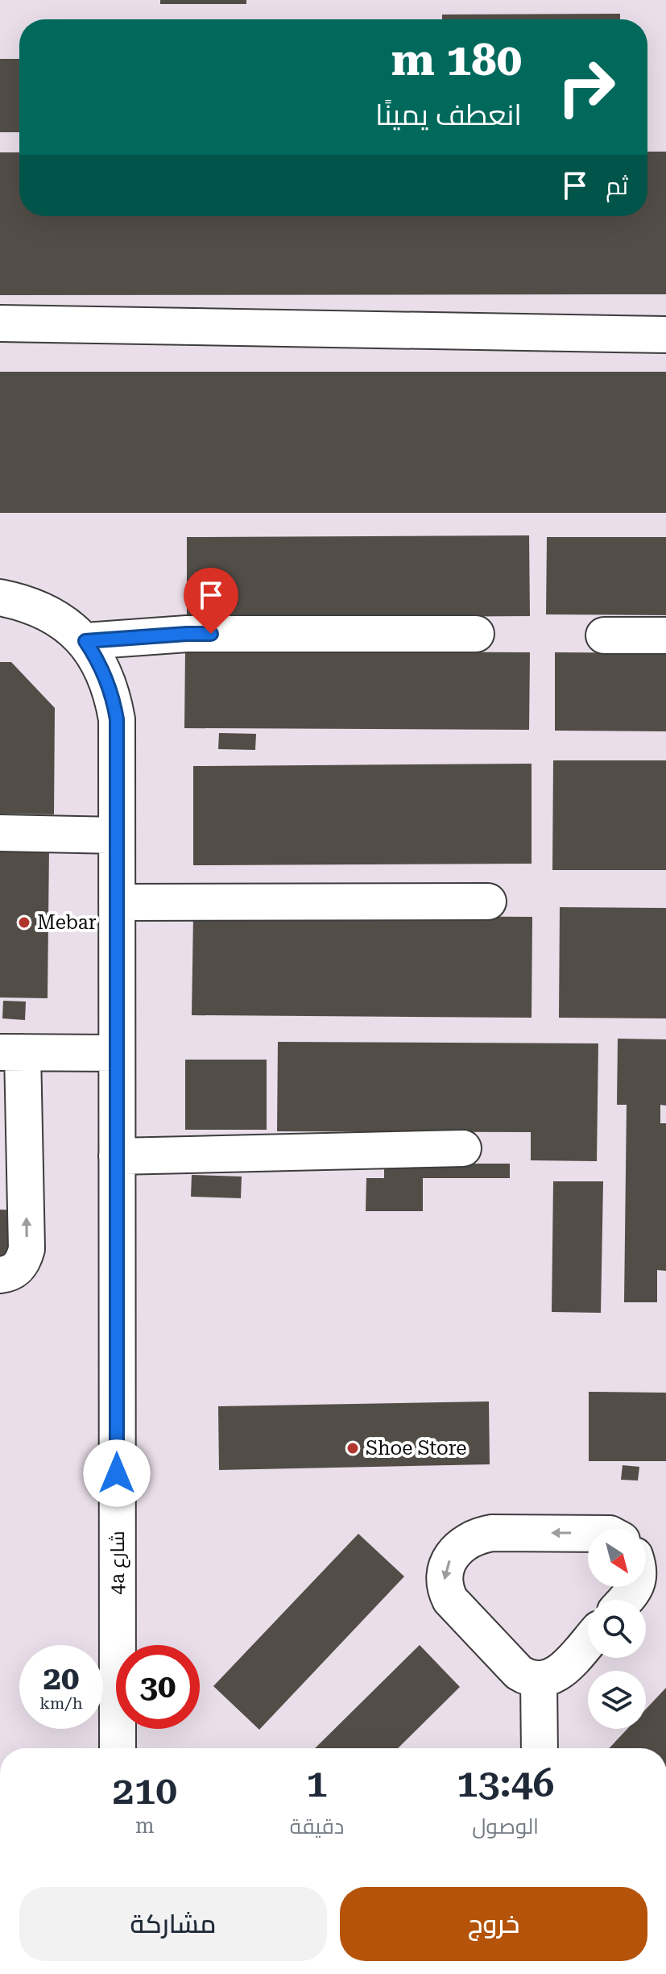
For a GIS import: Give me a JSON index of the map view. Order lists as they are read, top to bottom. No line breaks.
{"streets":{"street":["4a شارع"]},"places":["Mebar","Shoe Store"],"north":"bottom right","page":{"turn":["180 m","انعطف يمينًا"],"then":"ثم","speed":"20 km/h","limit":"30","eta":["13:46","الوصول","1","دقيقة","210","m"],"buttons":["خروج","مشاركة"]}}
